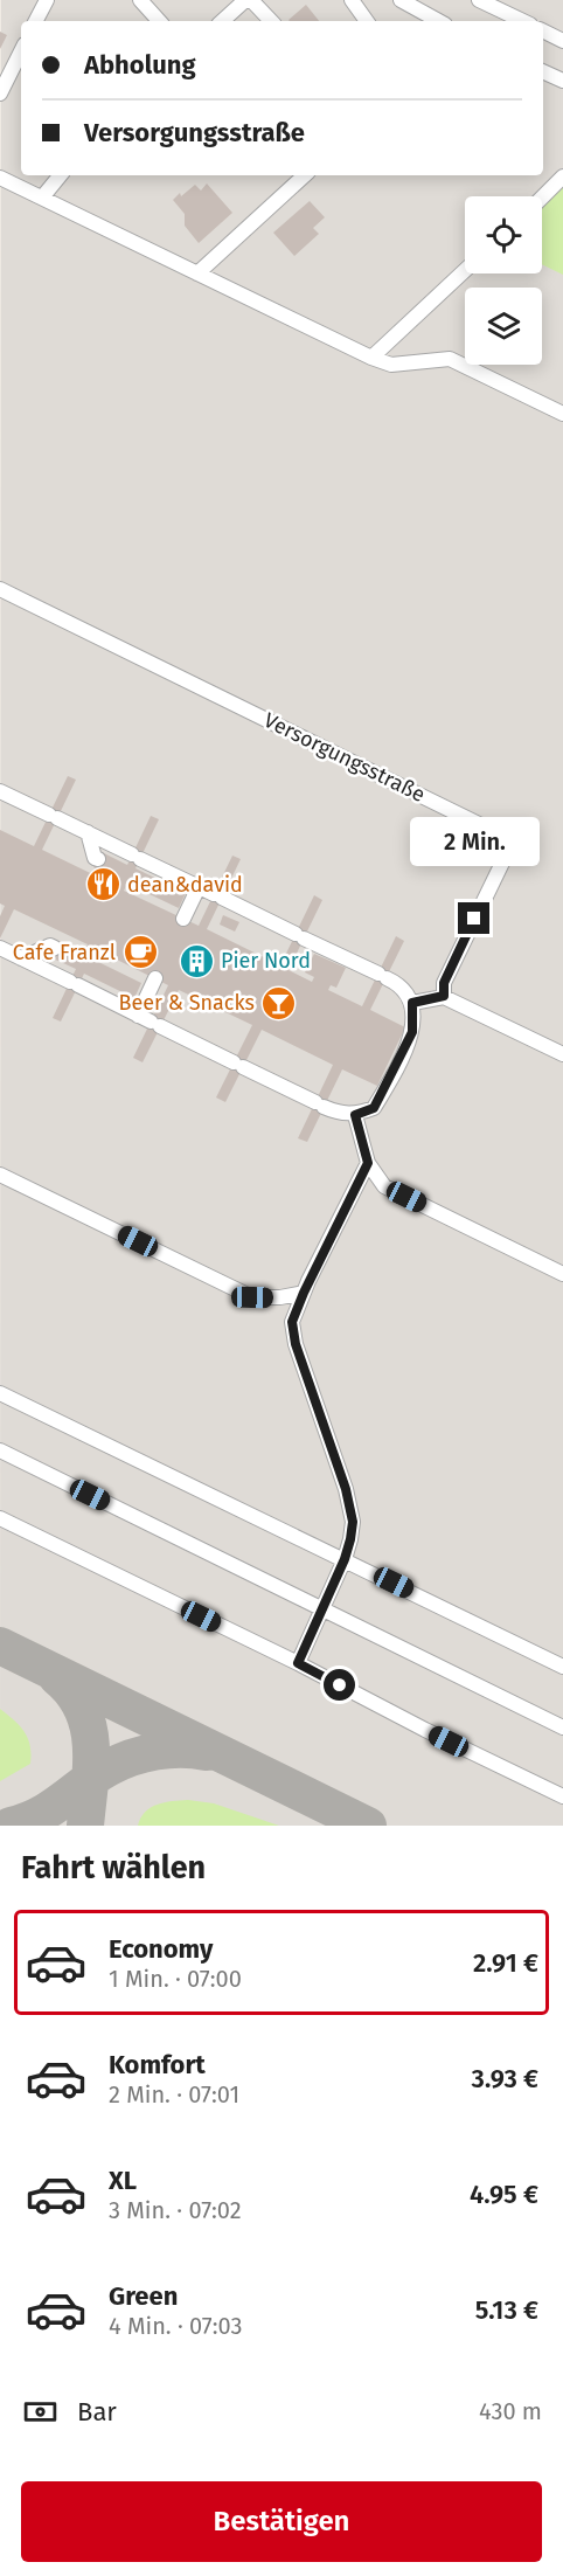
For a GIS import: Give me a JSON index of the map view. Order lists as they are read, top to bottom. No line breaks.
{"streets":{"lane":["Versorgungsstraße"]},"places":{"restaurant":["dean&david"],"cafe":["Cafe Franzl"],"building":["Pier Nord"],"bar":["Beer & Snacks"]},"page":{"banner":["Abholung","Versorgungsstraße"],"bubble":"2 Min.","heading":"Fahrt wählen","list":[{"name":"Economy","note":"1 Min. · 07:00","value":"2.91 €"},{"name":"Komfort","note":"2 Min. · 07:01","value":"3.93 €"},{"name":"XL","note":"3 Min. · 07:02","value":"4.95 €"},{"name":"Green","note":"4 Min. · 07:03","value":"5.13 €"}],"pay":["Bar","430 m"],"buttons":"Bestätigen"}}
